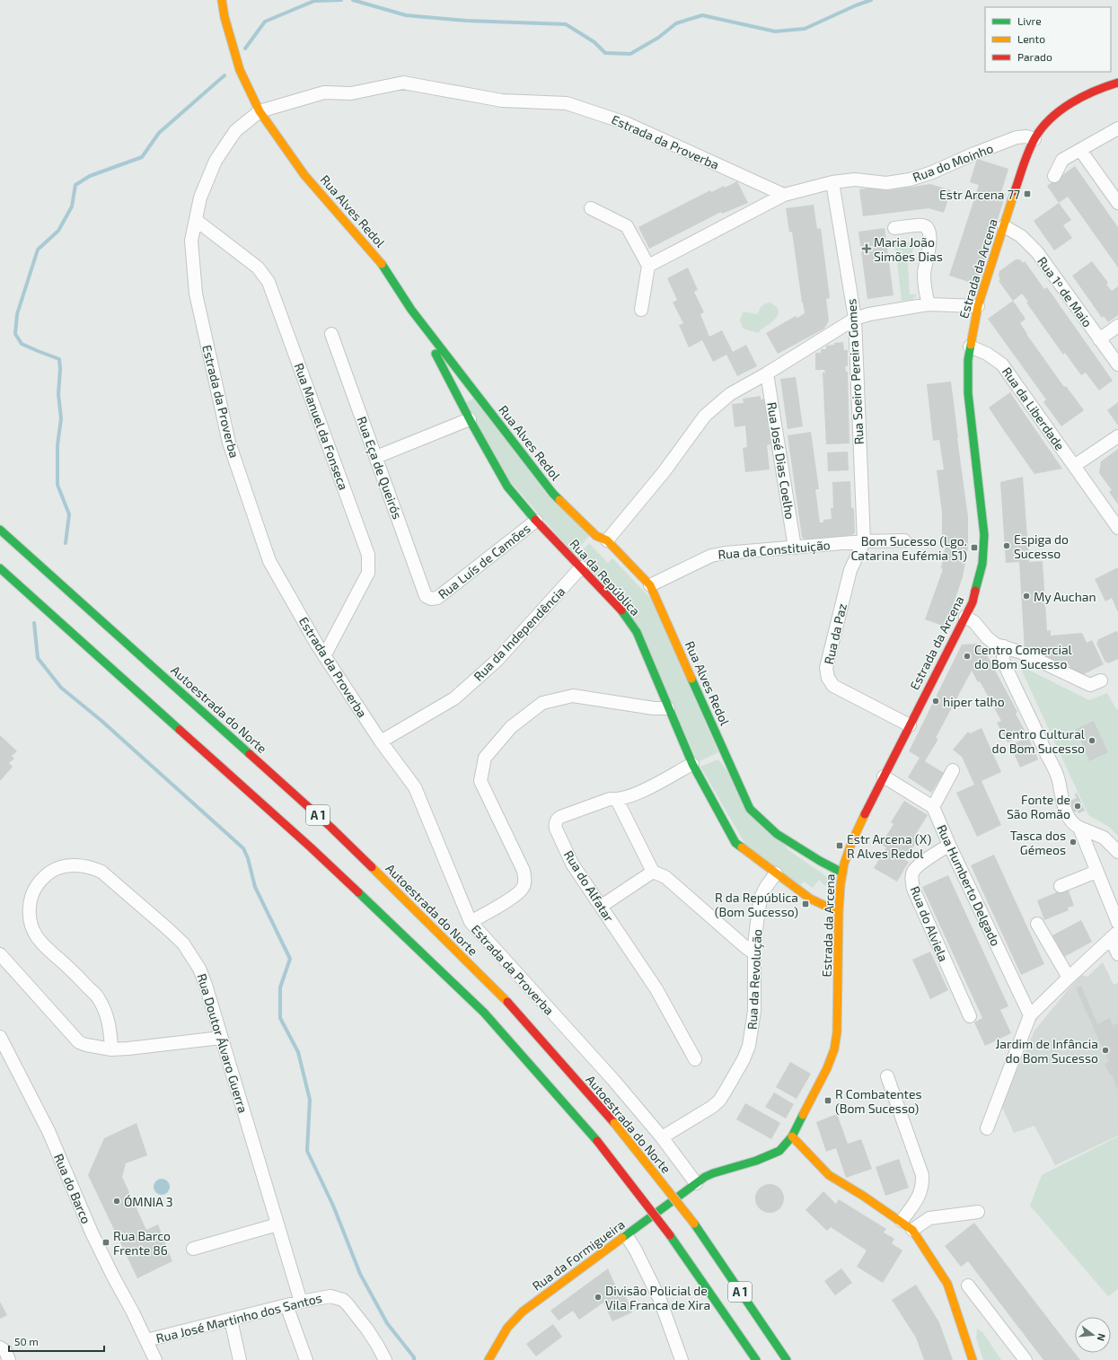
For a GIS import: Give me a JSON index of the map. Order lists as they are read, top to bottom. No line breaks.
{"streets":{"main road":["Rua Alves Redol","Estrada da Arcena","Rua da República","Autoestrada do Norte","A 1","Rua da Formigueira"],"street":["Estrada da Proverba","Rua do Moinho","Rua 1º de Maio","Rua Soeiro Pereira Gomes","Rua da Liberdade","Rua Manuel da Fonseca","Rua José Dias Coelho","Rua Eça de Queirós","Rua da Constituição","Rua Luís de Camões","Rua da Independência","Rua da Paz","Rua Humberto Delgado","Rua do Alfatar","Rua do Alviela","Rua da Revolução","Rua Doutor Álvaro Guerra","Rua do Barco","Rua José Martinho dos Santos"]},"crossings":[["Estrada da Proverba","Rua do Moinho"],["Estrada da Proverba","Rua Alves Redol"],["Estrada da Proverba","Estrada da Arcena"],["Estrada da Proverba","Rua Manuel da Fonseca"],["Estrada da Proverba","Rua da Independência"],["Estrada da Proverba","Rua da Revolução"],["Estrada da Proverba","Rua da Formigueira"],["Rua do Moinho","Estrada da Arcena"],["Rua do Moinho","Rua Soeiro Pereira Gomes"],["Rua Alves Redol","Estrada da Arcena"],["Rua Alves Redol","Rua da Constituição"],["Rua Alves Redol","Rua da República"],["Estrada da Arcena","Rua 1º de Maio"],["Estrada da Arcena","Rua da Liberdade"],["Estrada da Arcena","Rua da República"],["Estrada da Arcena","Rua da Paz"],["Estrada da Arcena","Rua da Formigueira"],["Rua Soeiro Pereira Gomes","Rua da Constituição"],["Rua Soeiro Pereira Gomes","Rua da Paz"],["Rua José Dias Coelho","Rua da Constituição"],["Rua Eça de Queirós","Rua Luís de Camões"],["Rua da Constituição","Rua da Paz"],["Rua Luís de Camões","Rua da República"],["Rua da República","Rua da Independência"],["Rua da República","Rua do Alfatar"],["Rua da República","Rua da Revolução"],["Rua Humberto Delgado","Rua do Alviela"],["Rua Doutor Álvaro Guerra","Rua José Martinho dos Santos"],["Rua do Barco","Rua José Martinho dos Santos"]],"places":{"transit":["Estr Arcena 77","Bom Sucesso (Lgo. Catarina Eufémia 51)","Estr Arcena (X) R Alves Redol","R da República (Bom Sucesso)","R Combatentes (Bom Sucesso)","Rua Barco Frente 86"],"health":["Maria João Simões Dias"],"other":["Espiga do Sucesso","My Auchan","Centro Comercial do Bom Sucesso","hiper talho","Centro Cultural do Bom Sucesso","Fonte de São Romão","Tasca dos Gémeos","Jardim de Infância do Bom Sucesso","ÓMNIA 3","Divisão Policial de Vila Franca de Xira"]},"legend":["Livre","Lento","Parado"],"scale_bar":"50 m","north":"right"}
